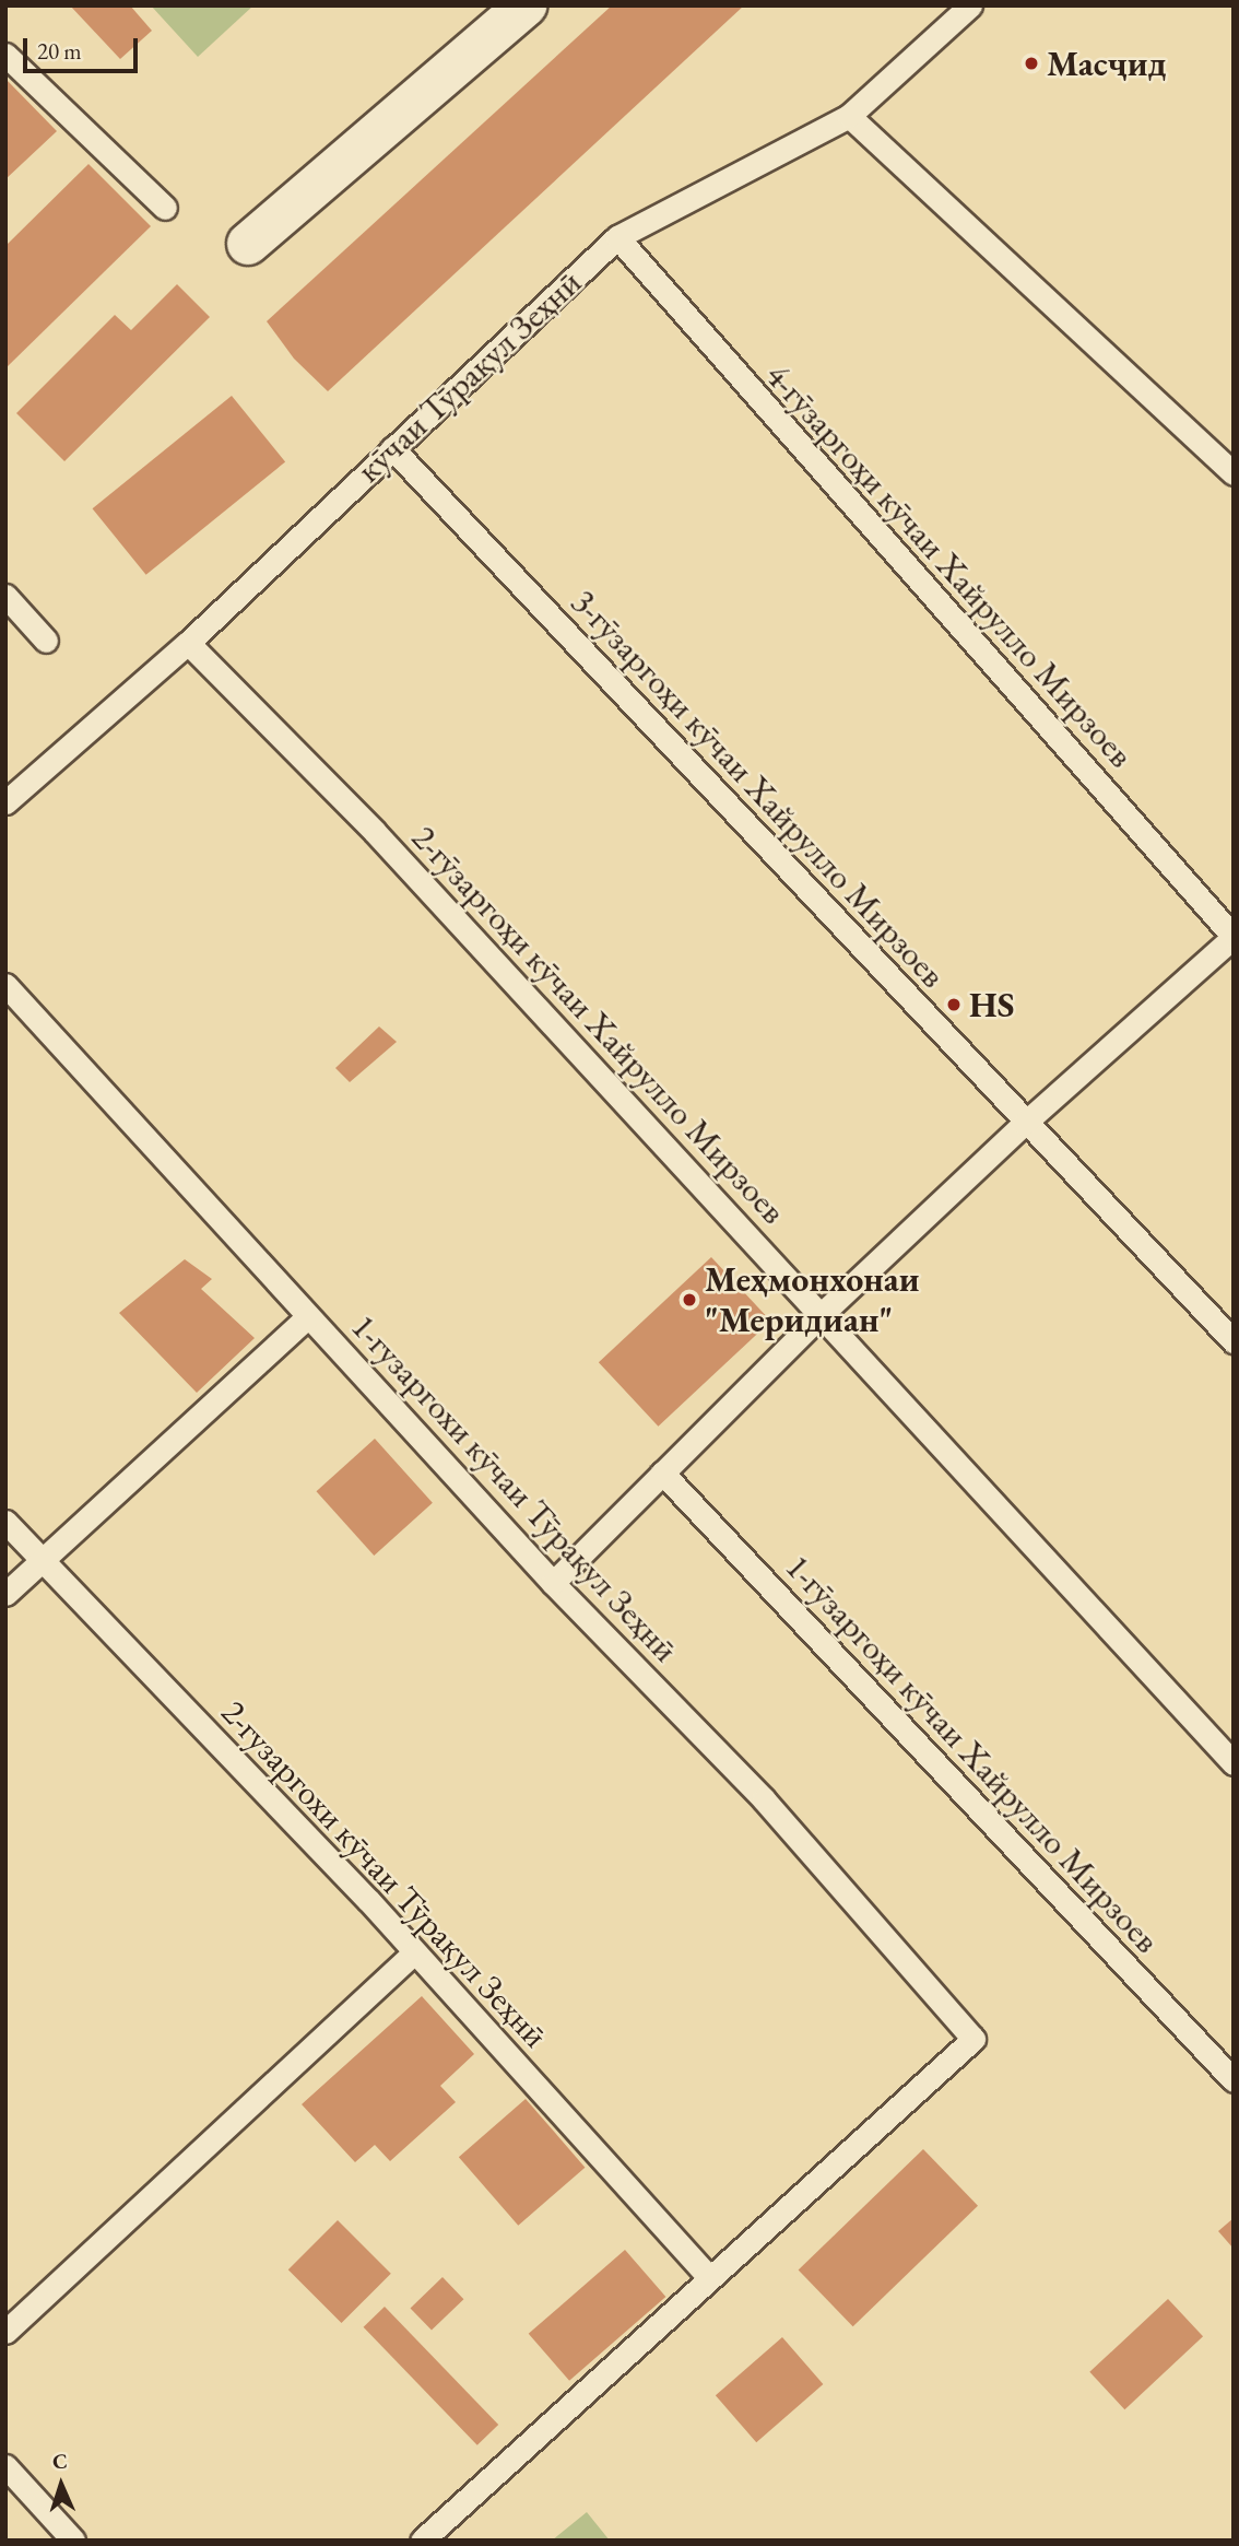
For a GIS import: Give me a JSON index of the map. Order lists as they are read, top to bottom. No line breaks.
{"streets":{"lane":["кӯчаи Тӯрақул Зеҳнӣ","4-гӯзаргоҳи кӯчаи Хайрулло Мирзоев","3-гӯзаргоҳи кӯчаи Хайрулло Мирзоев","2-гӯзаргоҳи кӯчаи Хайрулло Мирзоев","1-гузаргохи кӯчаи Тӯрақул Зеҳнӣ","1-гӯзаргоҳи кӯчаи Хайрулло Мирзоев","2-гузаргохи кӯчаи Тӯрақул Зеҳнӣ"]},"crossings":[["кӯчаи Тӯрақул Зеҳнӣ","4-гӯзаргоҳи кӯчаи Хайрулло Мирзоев"],["кӯчаи Тӯрақул Зеҳнӣ","3-гӯзаргоҳи кӯчаи Хайрулло Мирзоев"],["кӯчаи Тӯрақул Зеҳнӣ","2-гӯзаргоҳи кӯчаи Хайрулло Мирзоев"],["1-гузаргохи кӯчаи Тӯрақул Зеҳнӣ","2-гузаргохи кӯчаи Тӯрақул Зеҳнӣ"]],"places":["Масҷид","HS","Меҳмонхонаи \"Меридиан\""],"scale_bar":"20 m","north":"top"}
